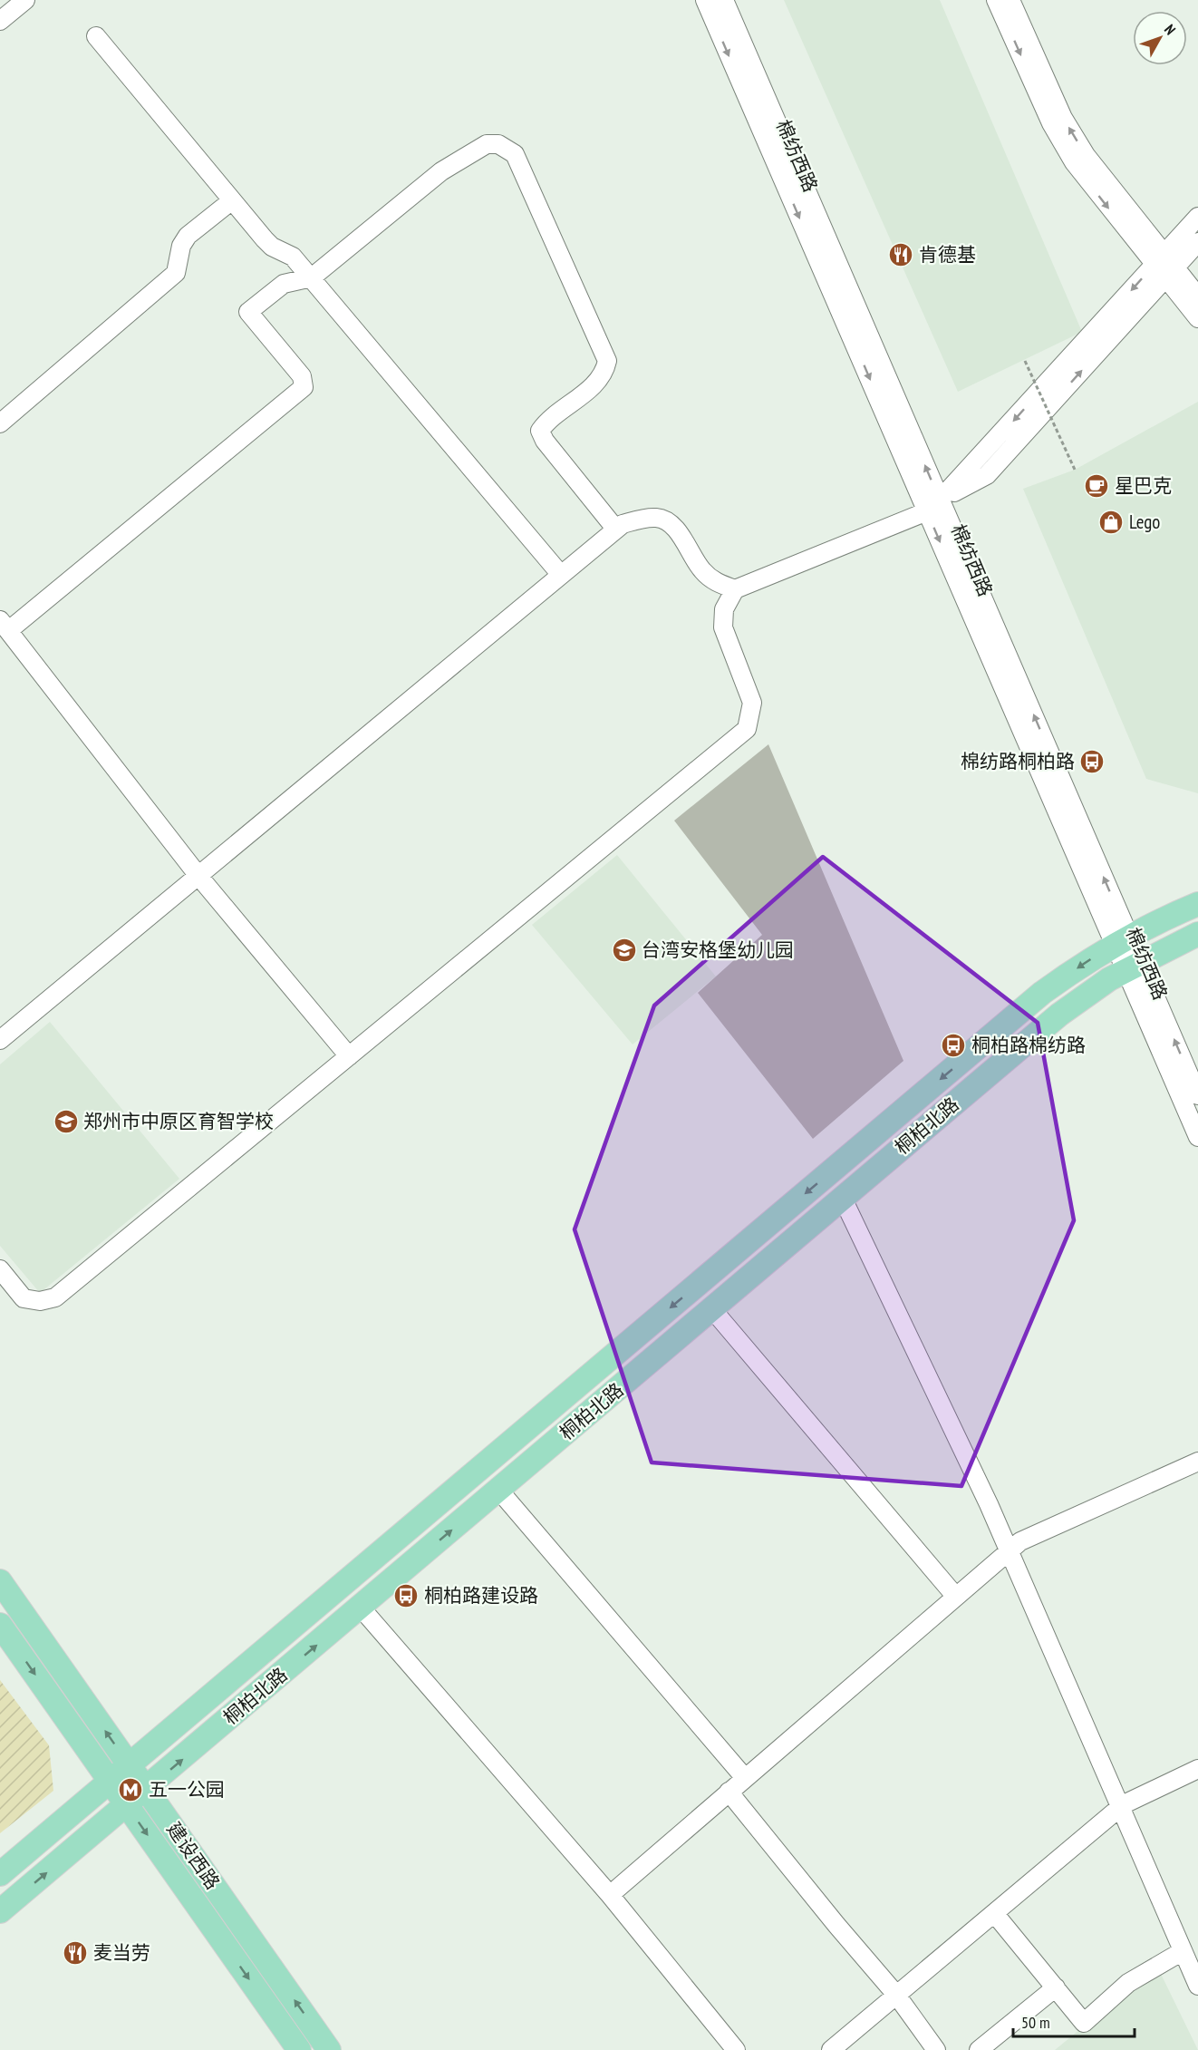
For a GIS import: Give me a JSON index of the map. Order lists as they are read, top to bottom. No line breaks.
{"streets":{"main road":["桐柏北路","建设西路"],"street":["棉纺西路"]},"crossings":[["棉纺西路","桐柏北路"],["桐柏北路","建设西路"]],"places":{"restaurant":["肯德基","麦当劳"],"cafe":["星巴克"],"shop":["Lego"],"bus stop":["棉纺路桐柏路","桐柏路棉纺路","桐柏路建设路"],"school or university":["台湾安格堡幼儿园","郑州市中原区育智学校"],"metro station":["五一公园"]},"scale_bar":"50 m","north":"top right"}
